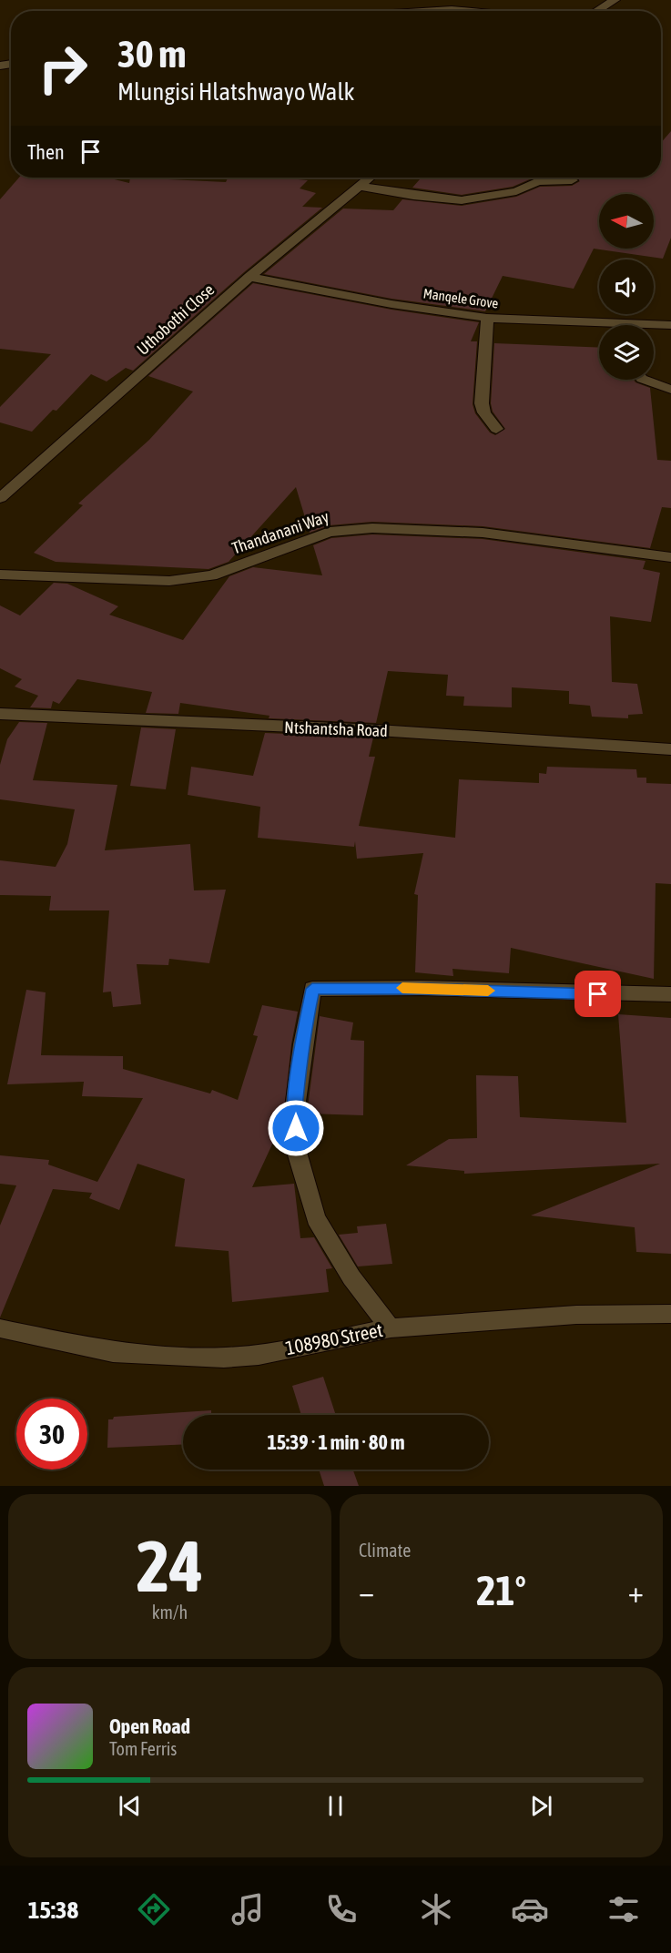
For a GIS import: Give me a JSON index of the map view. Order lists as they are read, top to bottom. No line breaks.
{"streets":{"street":["Manqele Grove","Uthobothi Close","Thandanani Way","Ntshantsha Road","108980 Street"]},"crossings":[["Manqele Grove","Uthobothi Close"]],"north":"left","page":{"turn":["30 m","Mlungisi Hlatshwayo Walk"],"then":"Then","limit":"30","trip":"15:39 · 1 min · 80 m","tile":[["24","km/h"],"Climate"],"heat":["−","21°","+"],"song":["Open Road","Tom Ferris"],"tabs":"15:38"}}
